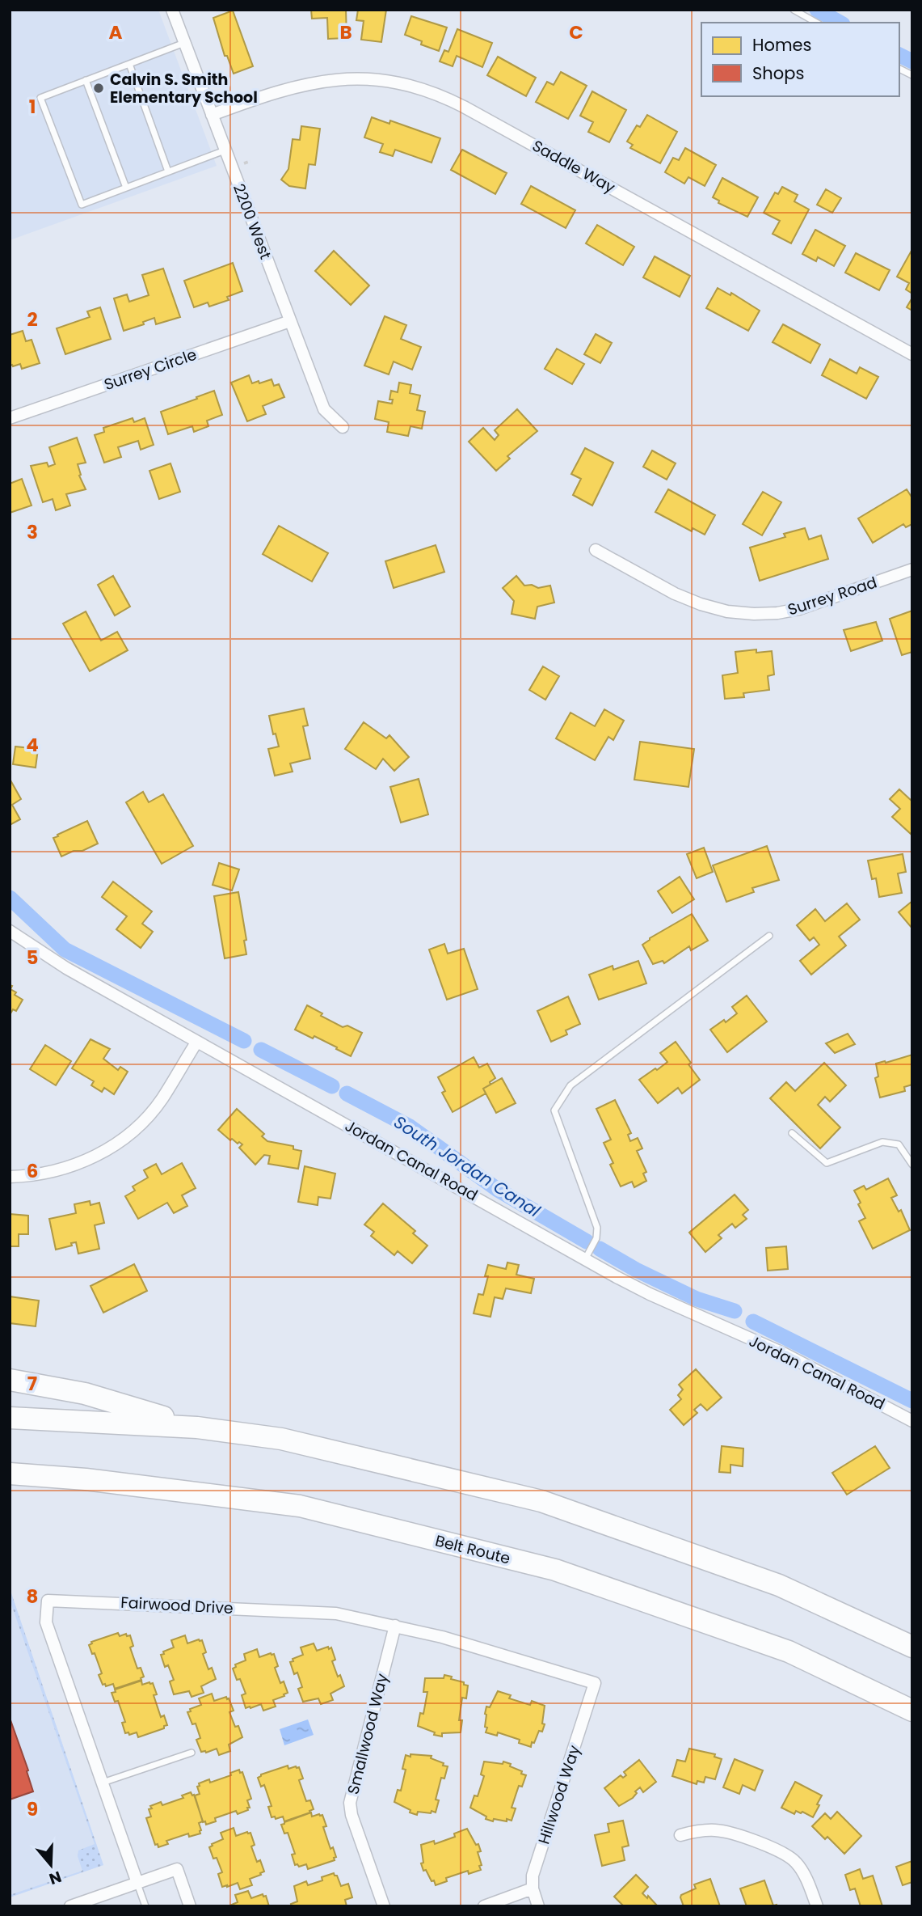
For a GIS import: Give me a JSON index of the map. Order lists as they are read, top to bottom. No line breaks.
{"streets":{"highway":["Belt Route"],"street":["Saddle Way","2200 West","Surrey Circle","Surrey Road","Jordan Canal Road","Fairwood Drive","Smallwood Way","Hillwood Way"]},"crossings":[["Saddle Way","2200 West"],["2200 West","Surrey Circle"],["Fairwood Drive","Smallwood Way"],["Fairwood Drive","Hillwood Way"]],"water":["South Jordan Canal"],"places":["Calvin S. Smith Elementary School"],"legend":["Homes","Shops"],"north":"bottom","grid":{"columns":["A","B","C"],"rows":["1","2","3","4","5","6","7","8","9"]}}
